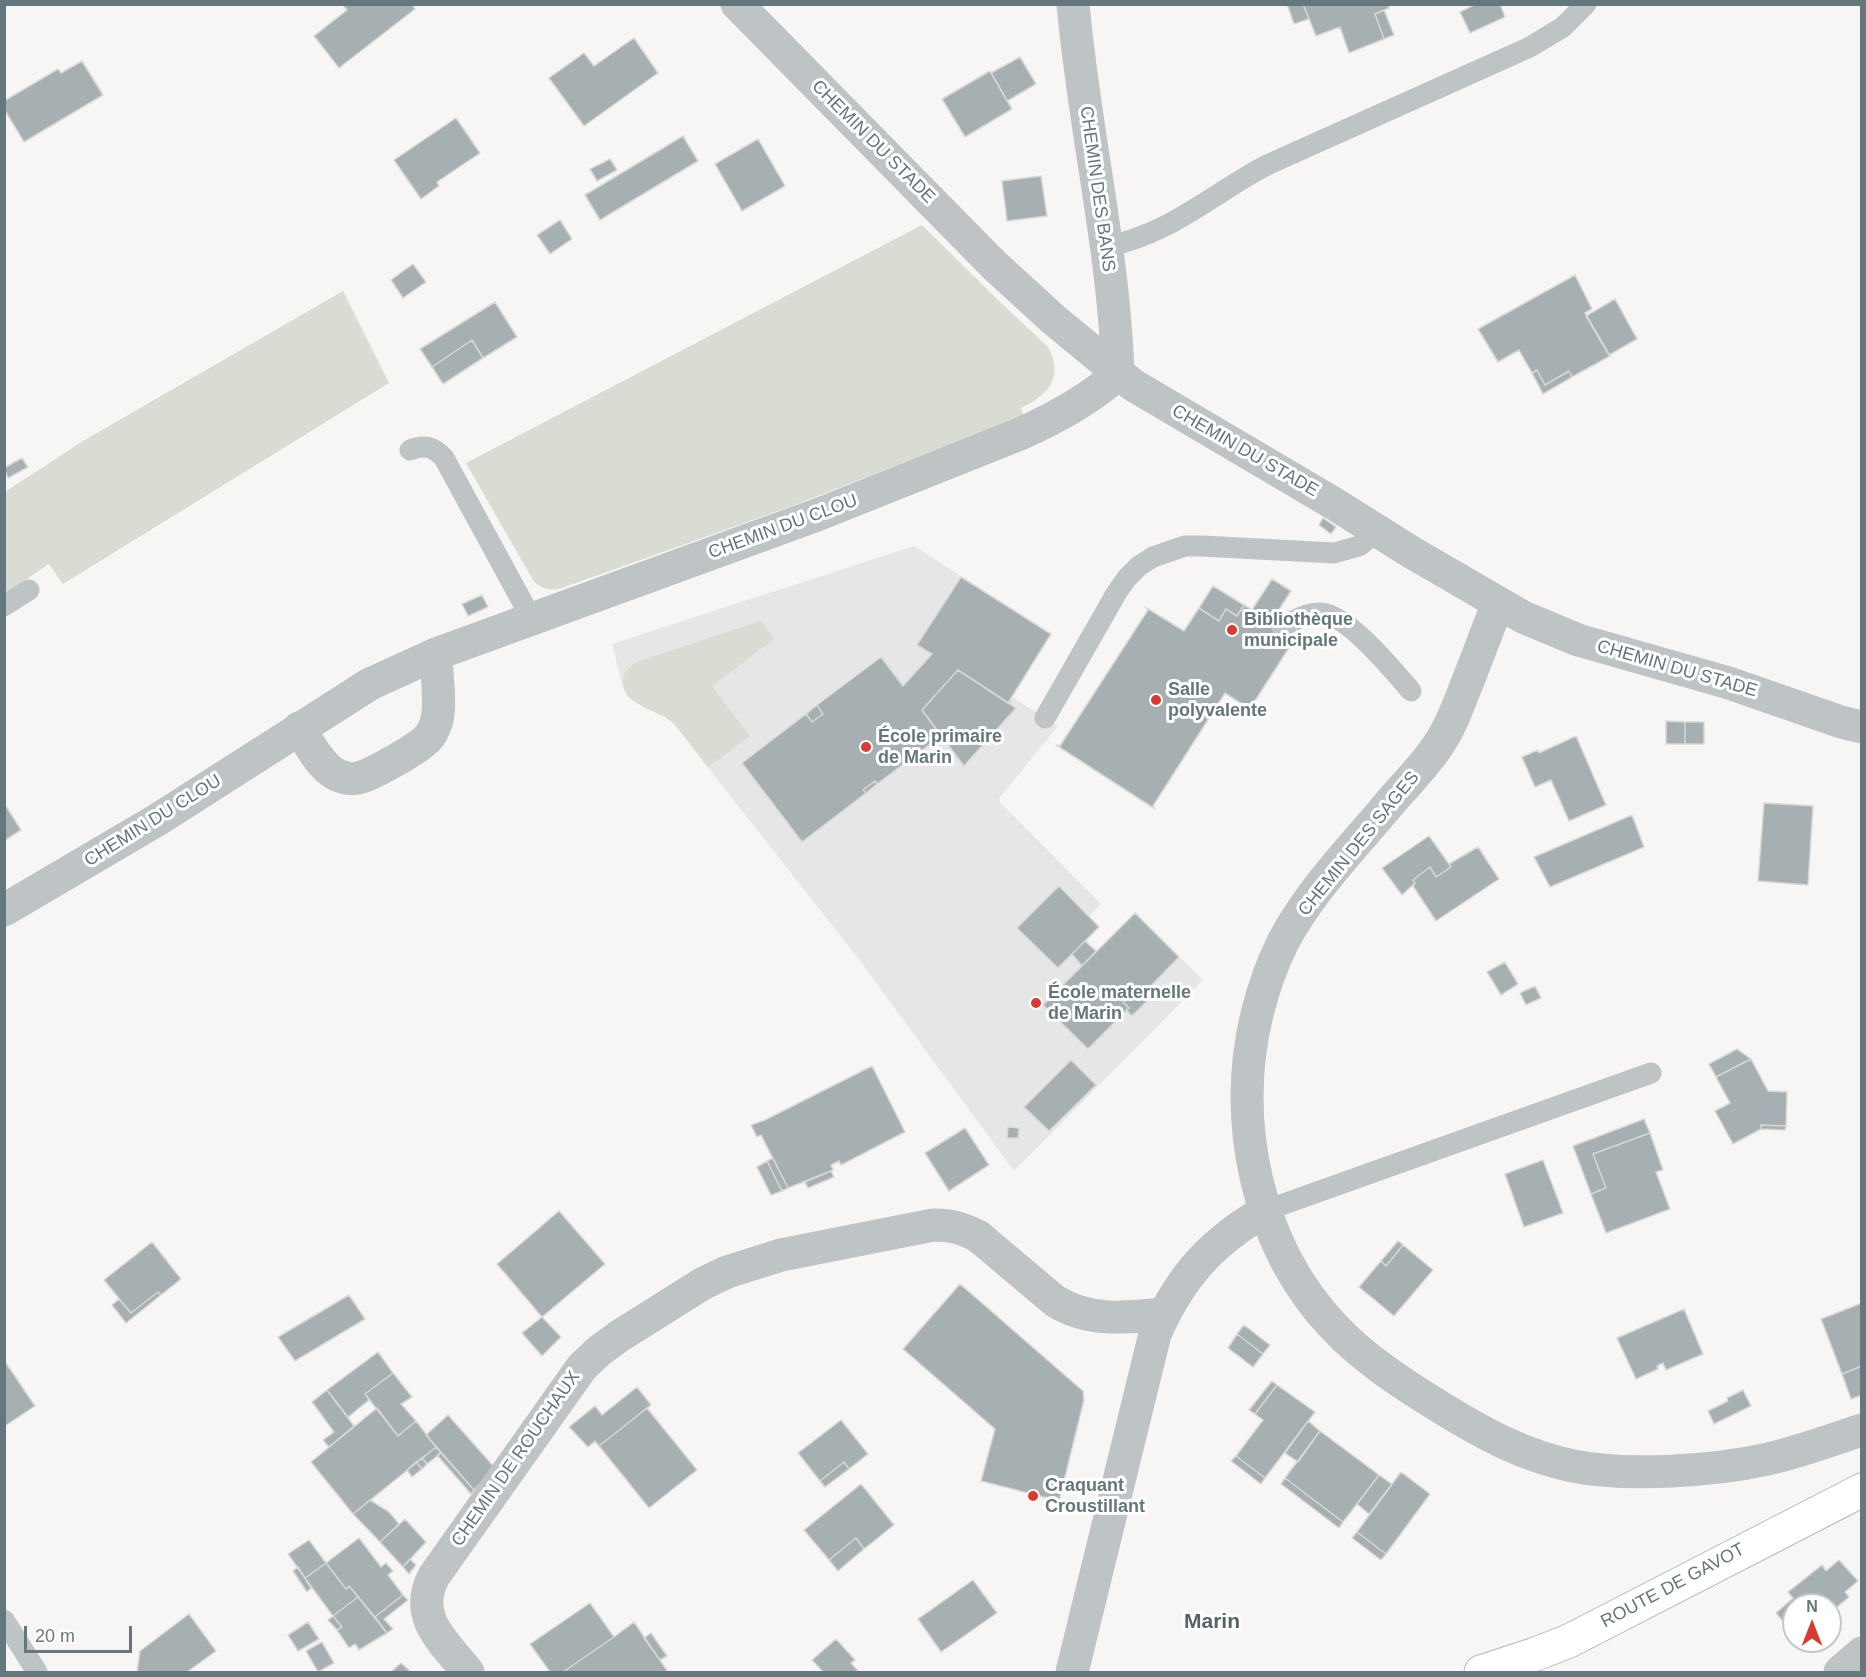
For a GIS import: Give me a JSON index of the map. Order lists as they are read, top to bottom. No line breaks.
{"streets":{"street":["CHEMIN DU STADE","CHEMIN DES BANS","CHEMIN DU CLOU","CHEMIN DES SAGES","CHEMIN DE ROUCHAUX","ROUTE DE GAVOT"]},"crossings":[["CHEMIN DU STADE","CHEMIN DES BANS"],["CHEMIN DU STADE","CHEMIN DU CLOU"],["CHEMIN DU STADE","CHEMIN DES SAGES"],["CHEMIN DES BANS","CHEMIN DU CLOU"]],"districts":["Marin"],"places":["Bibliothèque municipale","Salle polyvalente","École primaire de Marin","École maternelle de Marin","Craquant Croustillant"],"scale_bar":"20 m","north":"top"}
